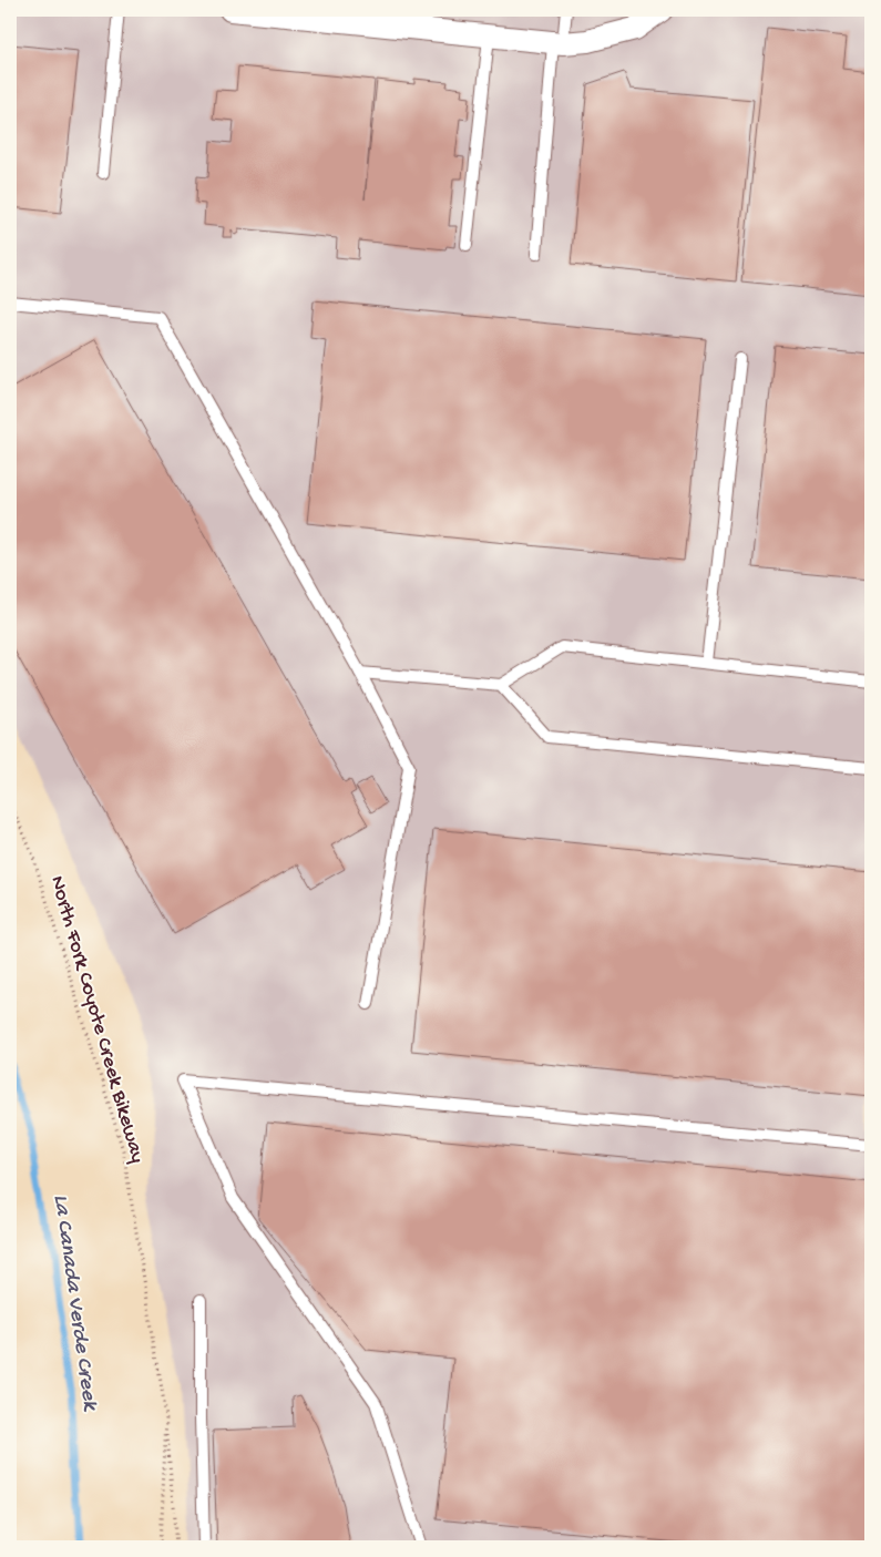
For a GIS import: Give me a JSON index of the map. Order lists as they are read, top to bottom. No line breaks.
{"streets":{"path":["North Fork Coyote Creek Bikeway"]},"water":["La Canada Verde Creek"]}
